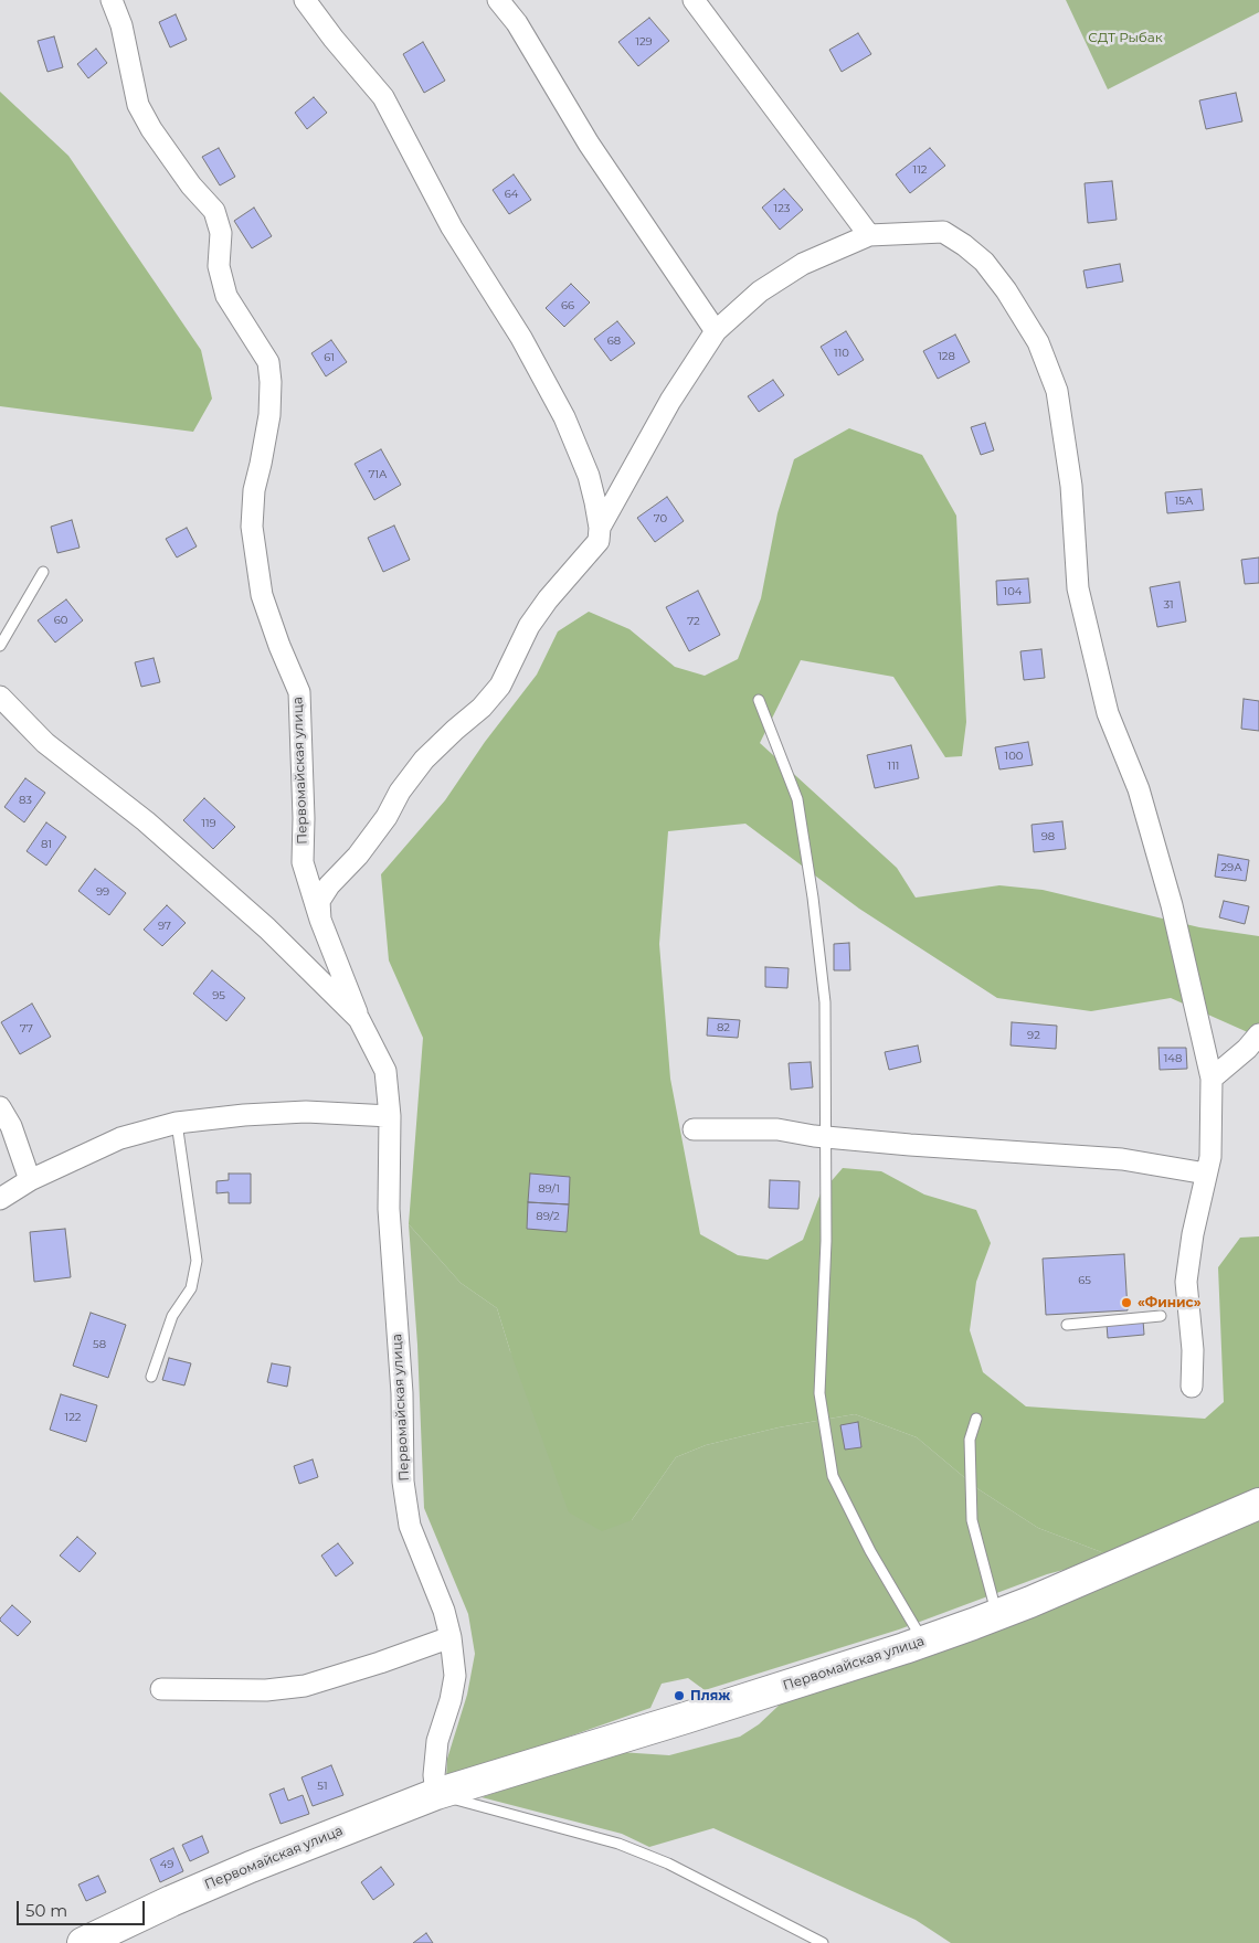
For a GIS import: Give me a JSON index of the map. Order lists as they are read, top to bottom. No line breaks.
{"streets":{"main road":["Первомайская улица"]},"parks":["СДТ Рыбак"],"places":["«Финис»","Пляж"],"house_numbers":["129","112","64","123","66","68","110","128","61","71А","15А","70","104","31","60","72","100","111","83","119","98","81","29А","99","97","95","82","77","92","148","89/1","89/2","65","58","122","51","49"],"scale_bar":"50 m"}
